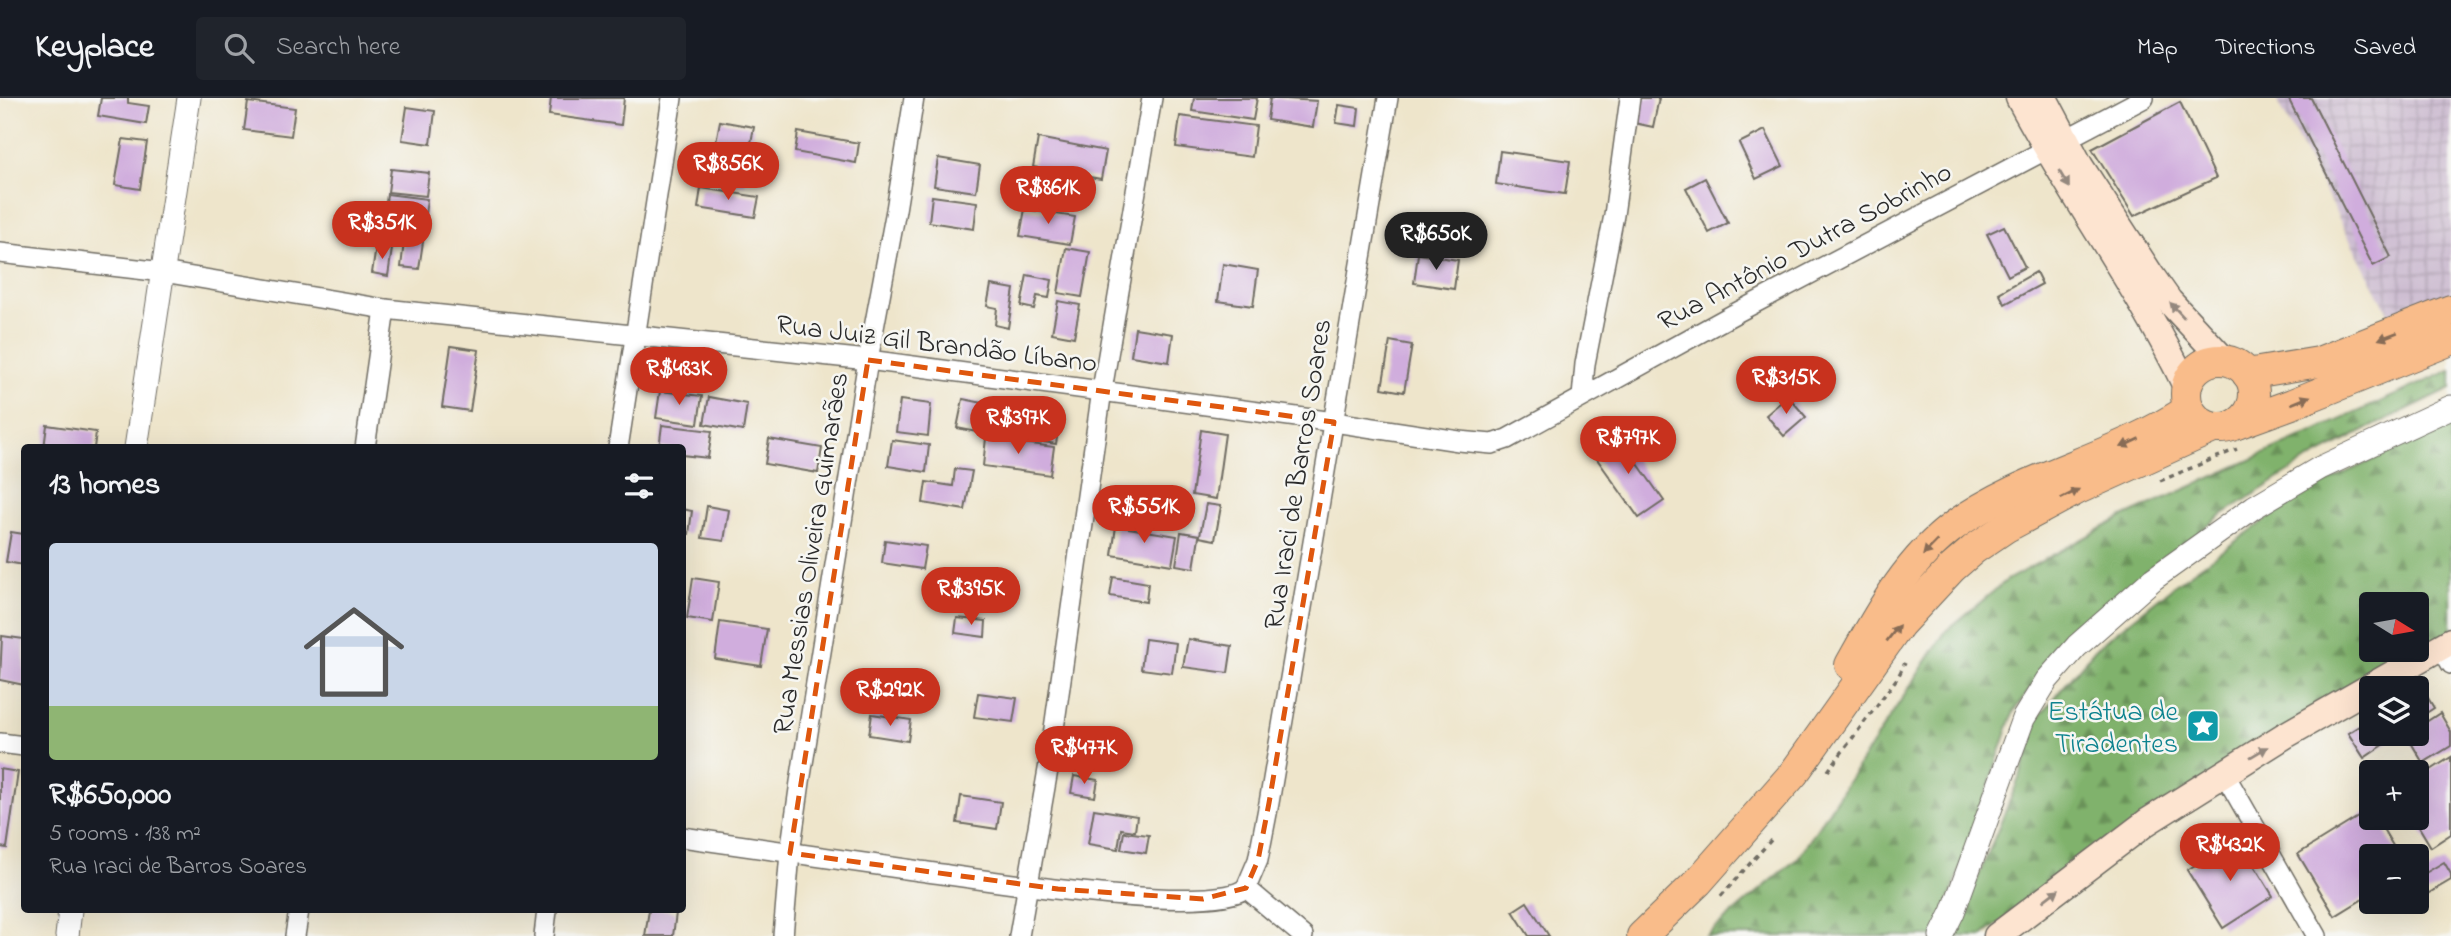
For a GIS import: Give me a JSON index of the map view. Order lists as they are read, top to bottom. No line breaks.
{"streets":{"street":["Rua Antônio Dutra Sobrinho","Rua Juiz Gil Brandão Líbano","Rua Iraci de Barros Soares","Rua Messias Oliveira Guimarães"]},"crossings":[["Rua Antônio Dutra Sobrinho","Rua Juiz Gil Brandão Líbano"],["Rua Juiz Gil Brandão Líbano","Rua Iraci de Barros Soares"],["Rua Juiz Gil Brandão Líbano","Rua Messias Oliveira Guimarães"]],"places":{"place":["Estátua de Tiradentes"]},"north":"right","page":{"header":"Keyplace","search":"Search here","nav":["Map","Directions","Saved"],"price":["R$856K","R$861K","R$351K","R$650K","R$483K","R$315K","R$397K","R$797K","R$551K","R$395K","R$292K","R$477K","R$432K"],"heading":"13 homes","list":[{"name":"R$650,000","note":"5 rooms · 138 m² · Rua Iraci de Barros Soares"}],"map_buttons":["+","−"]}}
